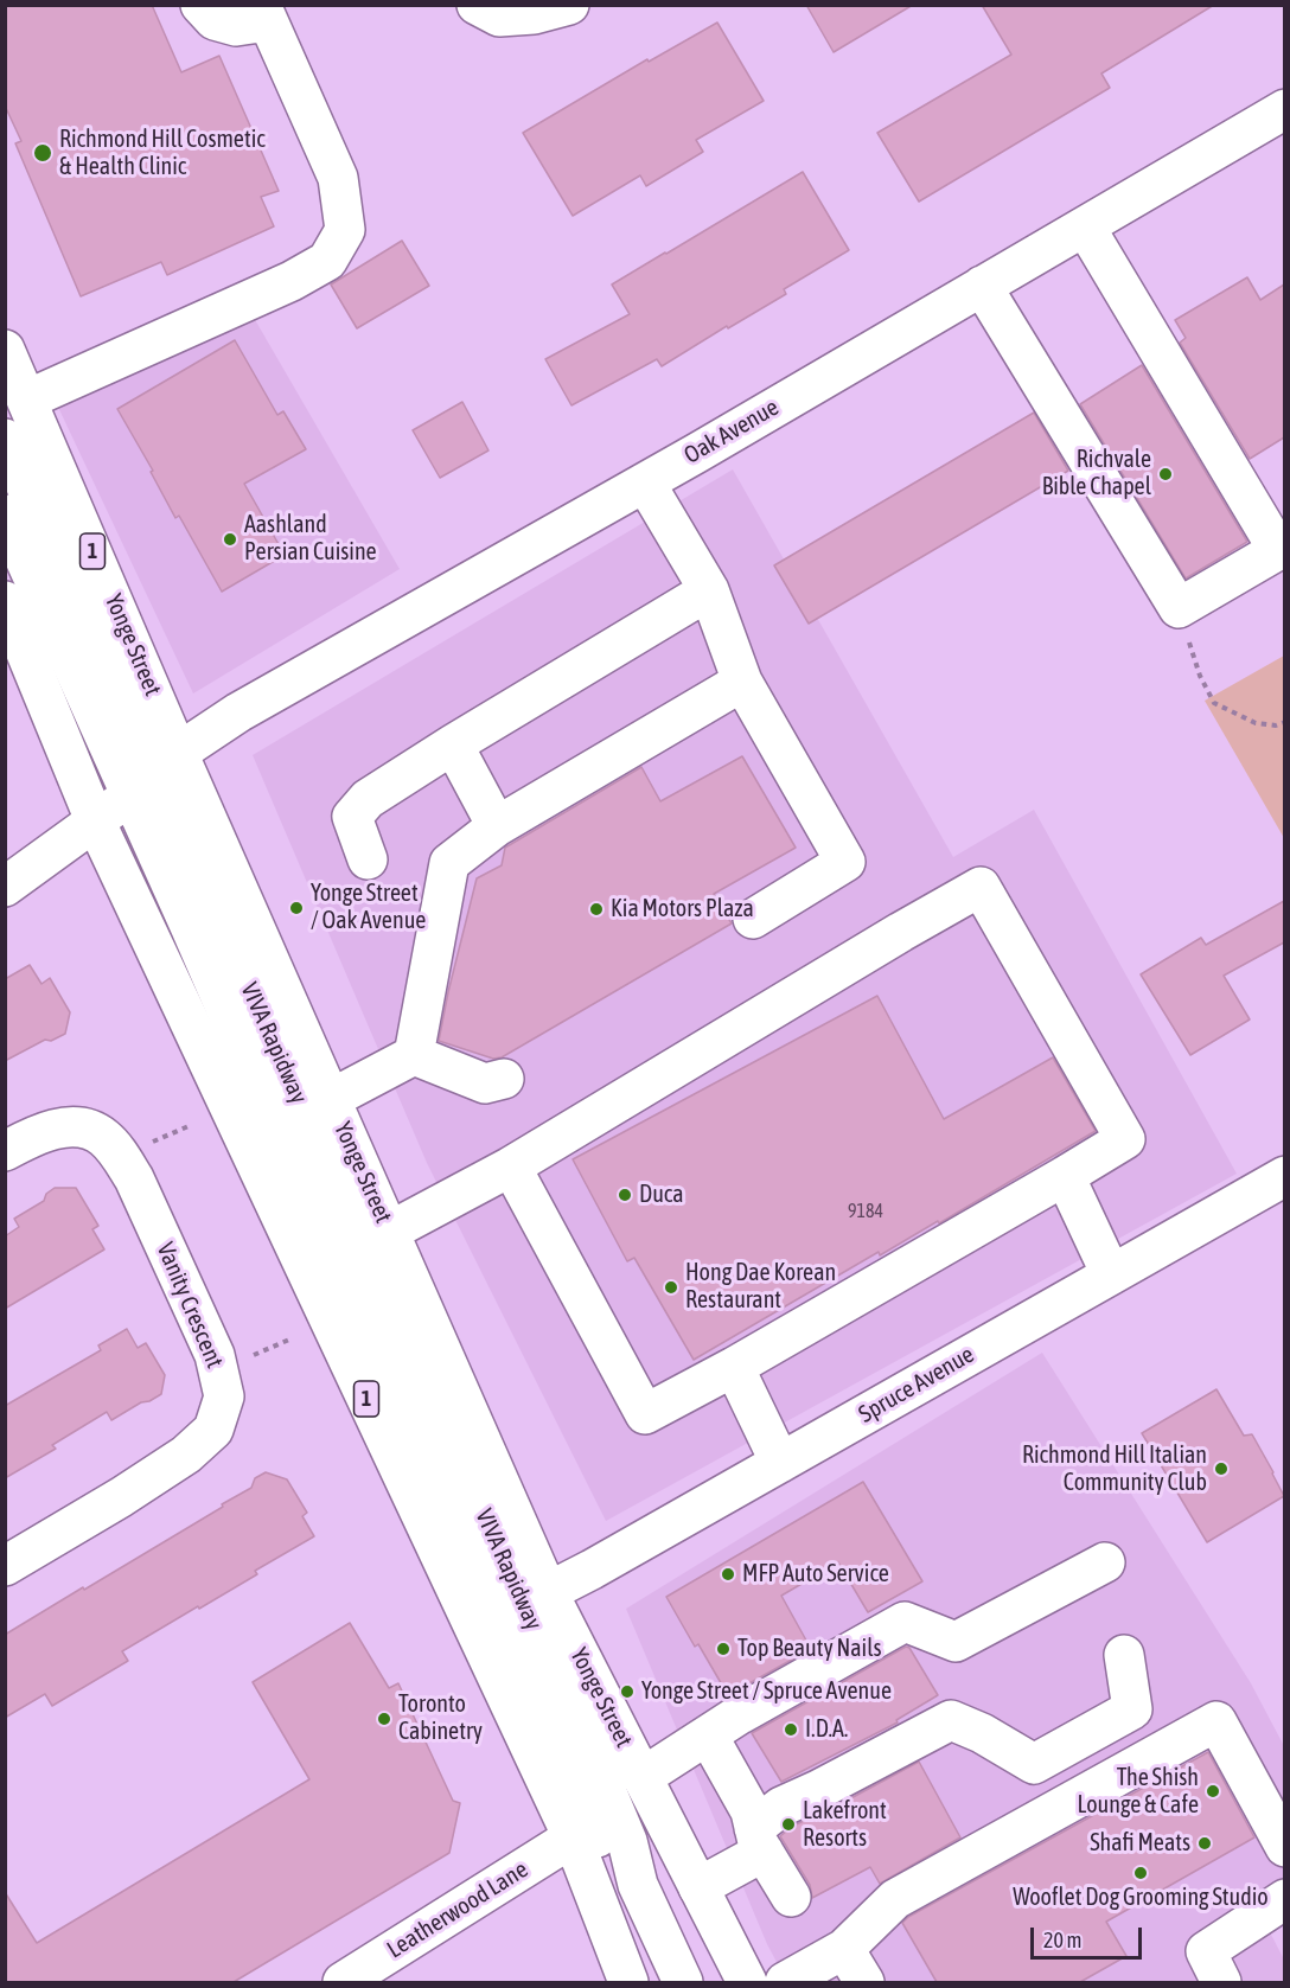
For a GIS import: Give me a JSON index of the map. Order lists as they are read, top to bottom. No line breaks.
{"streets":{"street":["Oak Avenue","1","Yonge Street","VIVA Rapidway","Vanity Crescent","Spruce Avenue","Leatherwood Lane"]},"crossings":[["Oak Avenue","1"],["Oak Avenue","Yonge Street"],["Oak Avenue","VIVA Rapidway"],["1","Leatherwood Lane"],["Yonge Street","VIVA Rapidway"],["Yonge Street","Spruce Avenue"]],"places":["Richmond Hill Cosmetic & Health Clinic","Richvale Bible Chapel","Aashland Persian Cuisine","Yonge Street / Oak Avenue","Kia Motors Plaza","Duca","Hong Dae Korean Restaurant","Richmond Hill Italian Community Club","MFP Auto Service","Top Beauty Nails","Yonge Street / Spruce Avenue","Toronto Cabinetry","I.D.A.","The Shish Lounge & Cafe","Lakefront Resorts","Shafi Meats","Wooflet Dog Grooming Studio"],"house_numbers":["9184"],"scale_bar":"20 m"}
